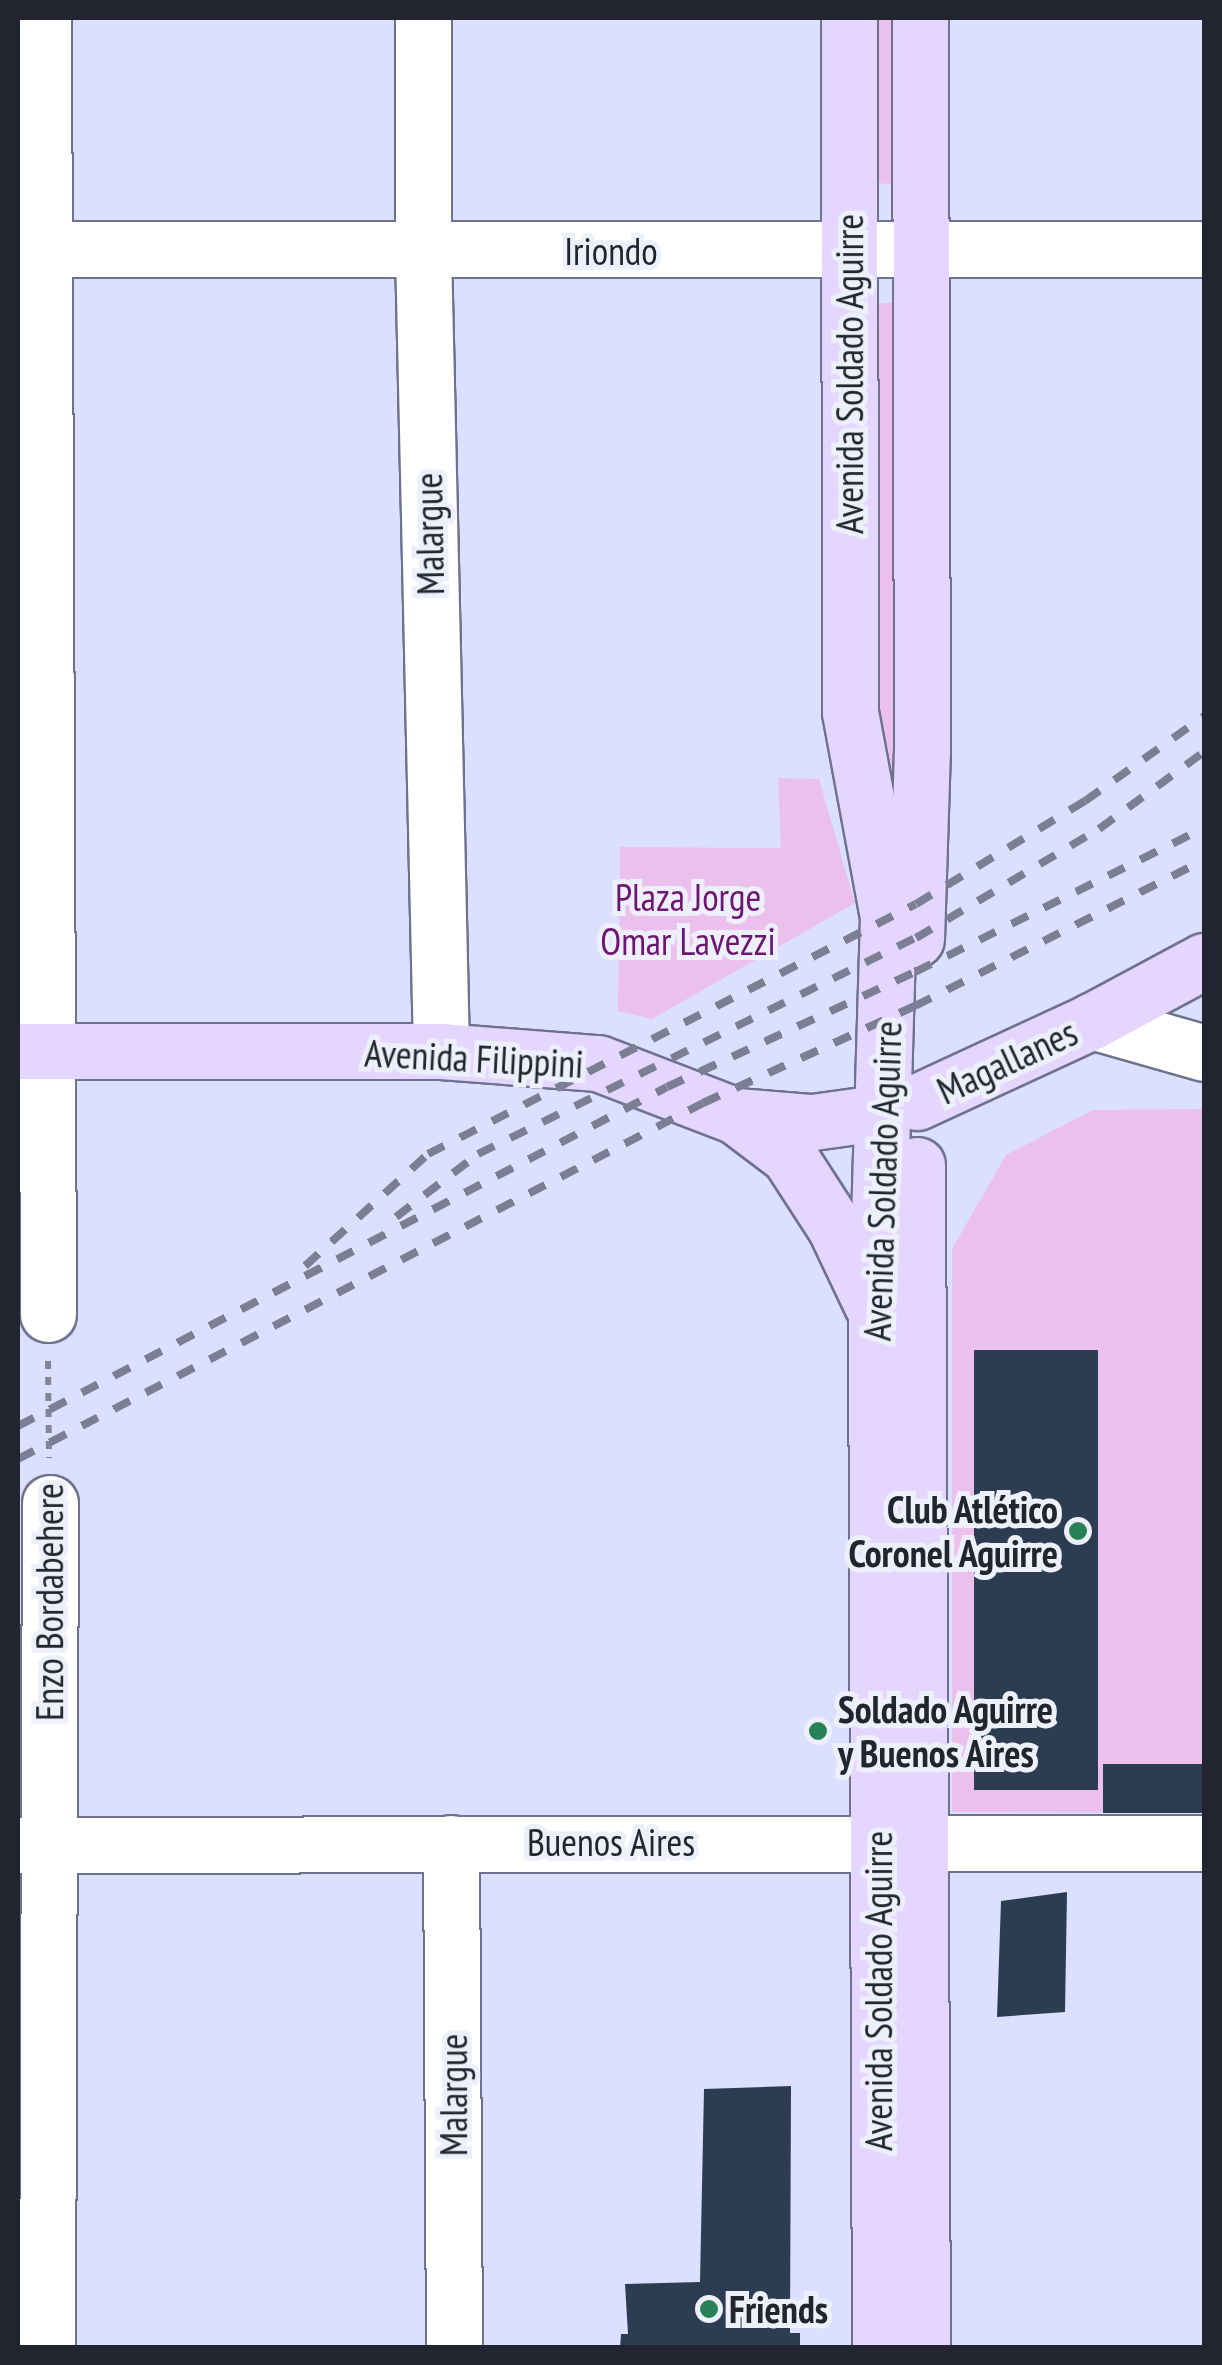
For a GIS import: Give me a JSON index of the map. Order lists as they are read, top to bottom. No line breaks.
{"streets":{"main road":["Avenida Soldado Aguirre","Avenida Filippini","Magallanes"],"street":["Iriondo","Malargue","Enzo Bordabehere","Buenos Aires"]},"crossings":[["Iriondo","Avenida Soldado Aguirre"],["Iriondo","Malargue"],["Avenida Soldado Aguirre","Avenida Filippini"],["Avenida Soldado Aguirre","Magallanes"],["Avenida Soldado Aguirre","Buenos Aires"],["Malargue","Avenida Filippini"],["Malargue","Buenos Aires"],["Avenida Filippini","Magallanes"],["Enzo Bordabehere","Buenos Aires"]],"parks":["Plaza Jorge Omar Lavezzi"],"places":["Club Atlético Coronel Aguirre","Soldado Aguirre y Buenos Aires","Friends"]}
